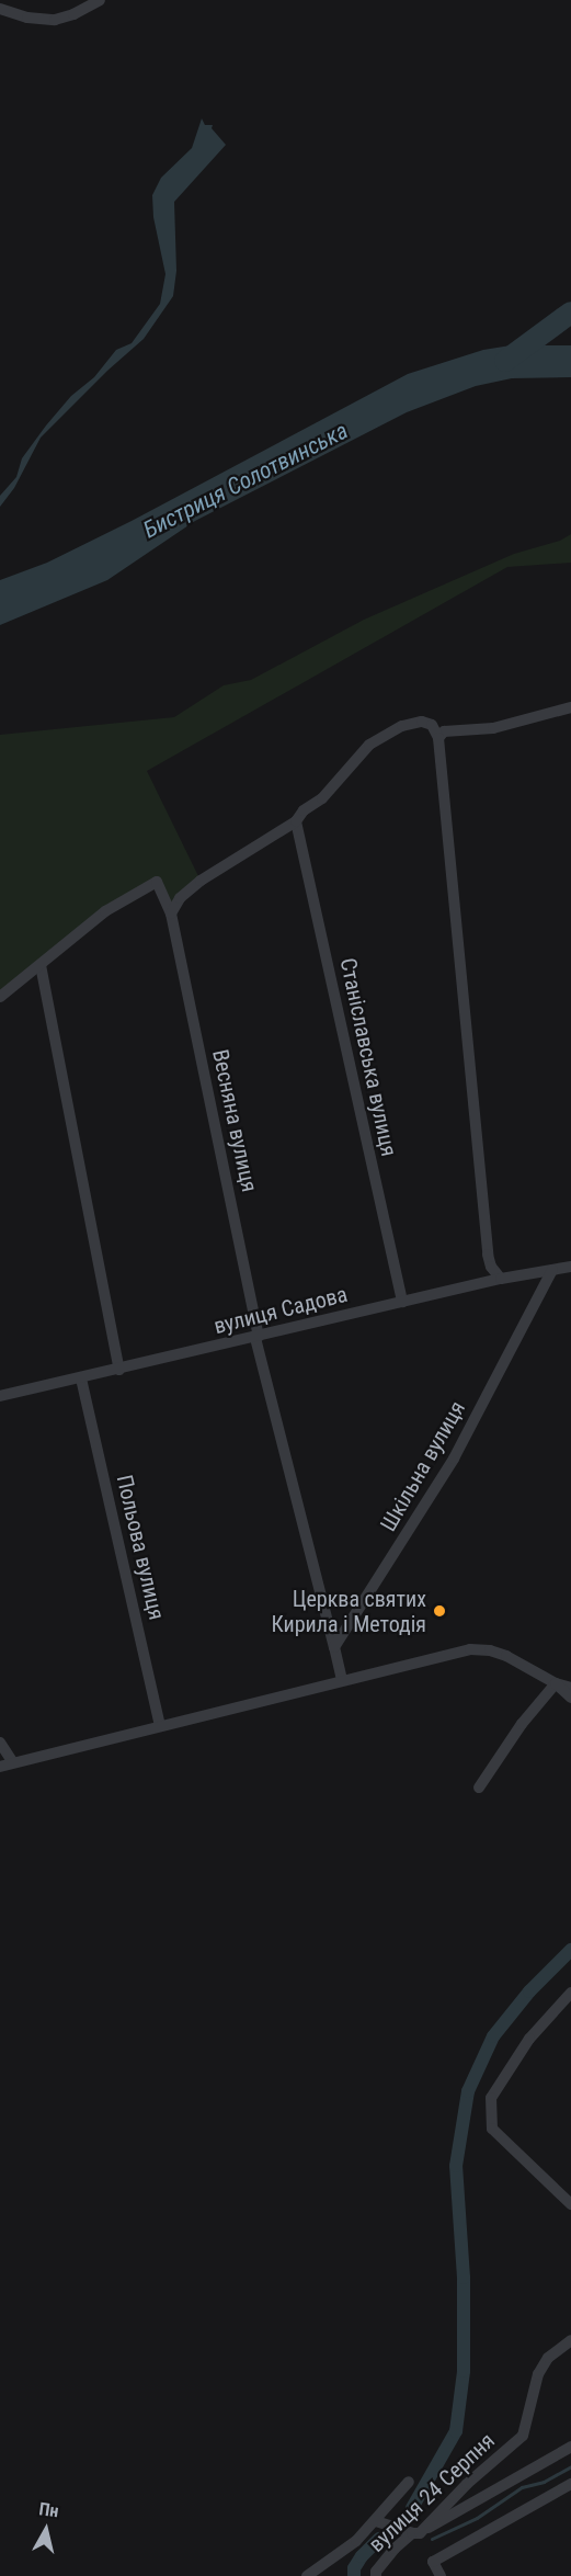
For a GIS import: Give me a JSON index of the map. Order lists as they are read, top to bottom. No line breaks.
{"streets":{"street":["Станіславська вулиця","Весняна вулиця","вулиця Садова","Шкільна вулиця","Польова вулиця","вулиця 24 Серпня"]},"crossings":[["Станіславська вулиця","вулиця Садова"],["Весняна вулиця","вулиця Садова"],["Весняна вулиця","Шкільна вулиця"],["вулиця Садова","Шкільна вулиця"],["вулиця Садова","Польова вулиця"]],"water":["Бистриця Солотвинська"],"places":["Церква святих Кирила і Методія"],"north":"top"}
